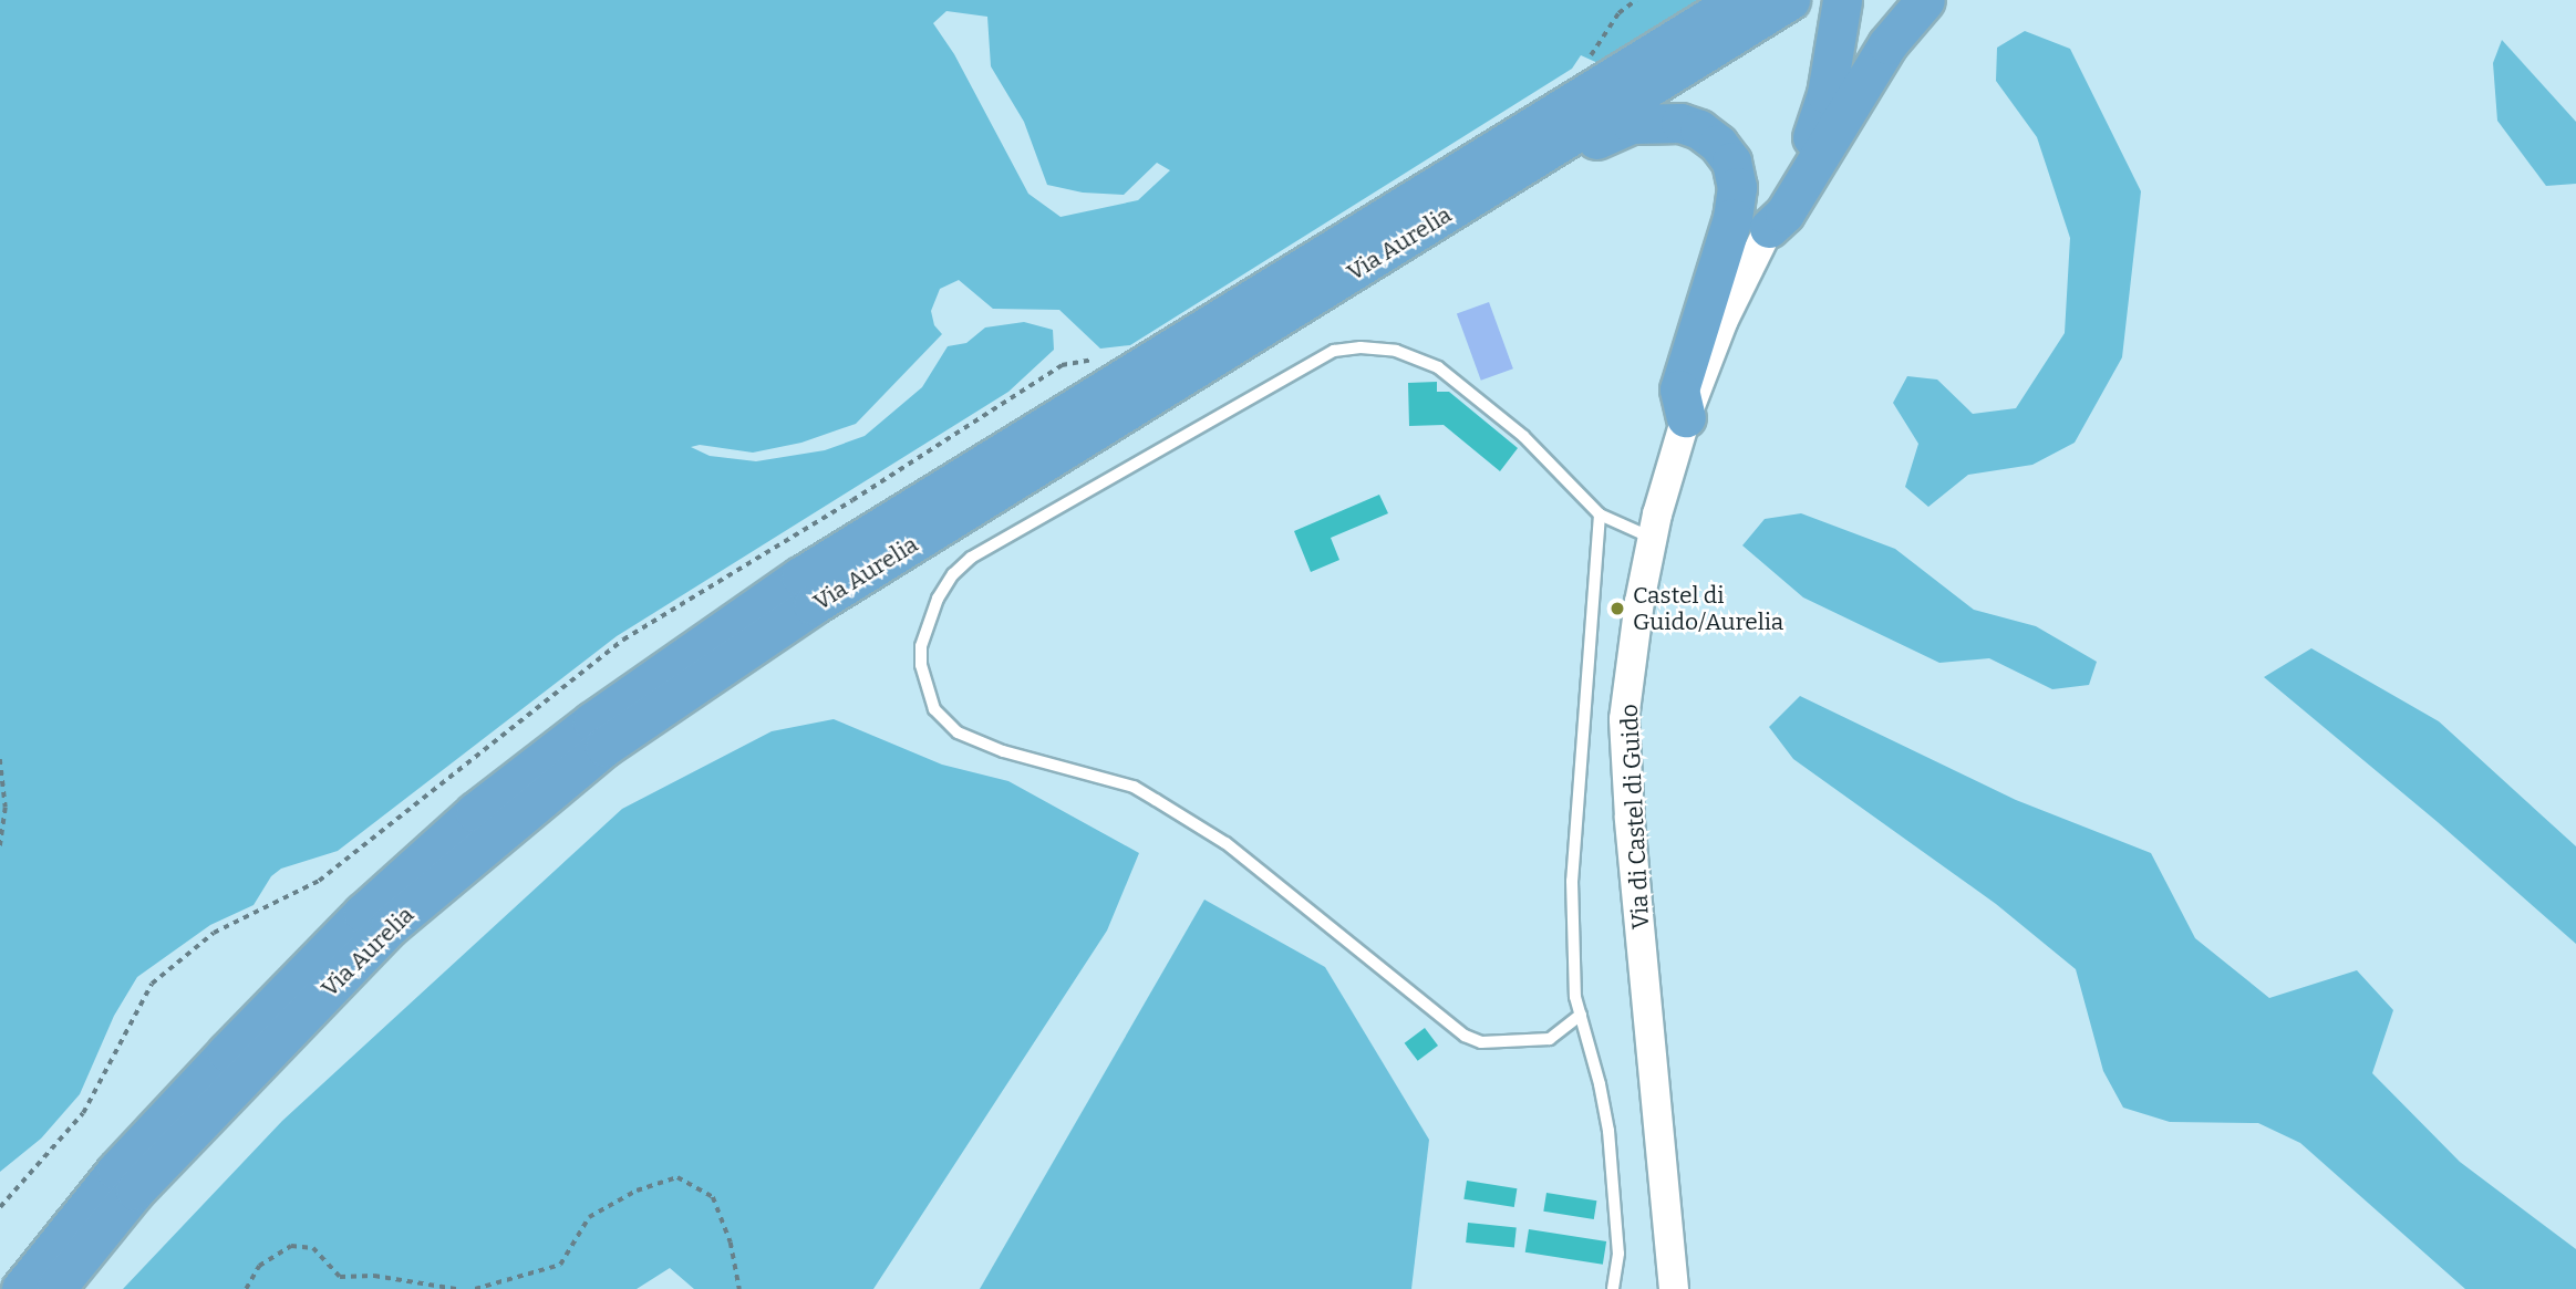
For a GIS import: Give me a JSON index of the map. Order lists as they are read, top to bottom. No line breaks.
{"streets":{"highway":["Via Aurelia"],"street":["Via di Castel di Guido"]},"places":["Castel di Guido/Aurelia"]}
